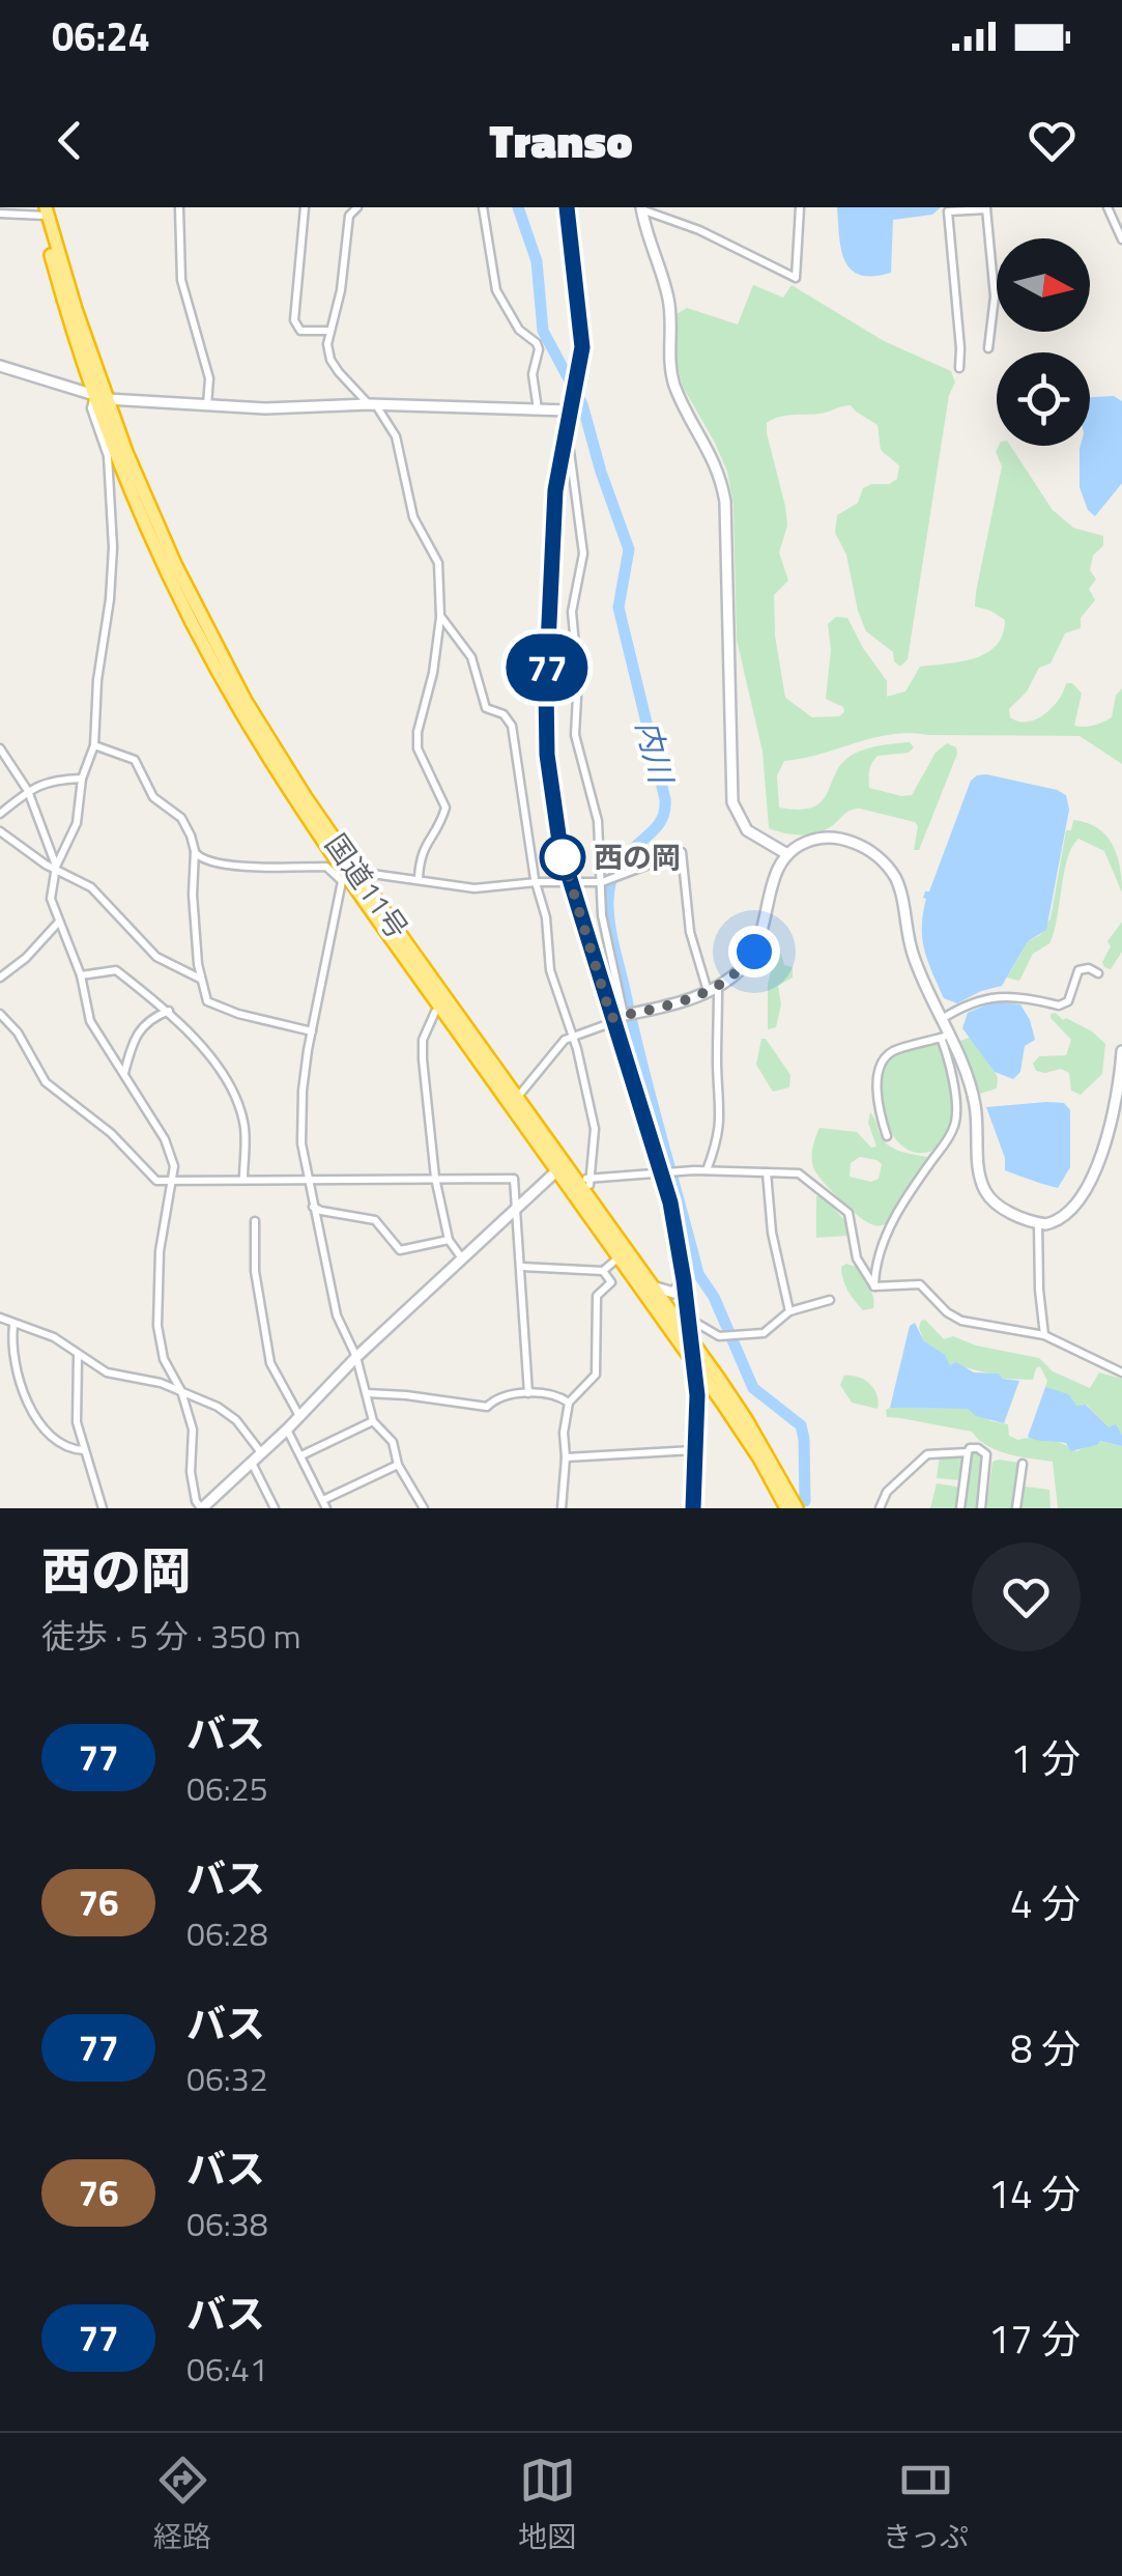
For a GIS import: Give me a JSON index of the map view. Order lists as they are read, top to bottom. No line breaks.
{"streets":{"highway":["国道11号"]},"water":["内川"],"places":["西の岡"],"lines":["bus line 77"],"north":"right","page":{"status":"06:24","header":"Transo","on_map":"77","heading":["西の岡","徒歩 · 5 分 · 350 m"],"list":[{"mark":"77","name":"バス","note":"06:25","value":"1 分"},{"mark":"76","name":"バス","note":"06:28","value":"4 分"},{"mark":"77","name":"バス","note":"06:32","value":"8 分"},{"mark":"76","name":"バス","note":"06:38","value":"14 分"},{"mark":"77","name":"バス","note":"06:41","value":"17 分"}],"tabs":["経路","地図","きっぷ"]}}
